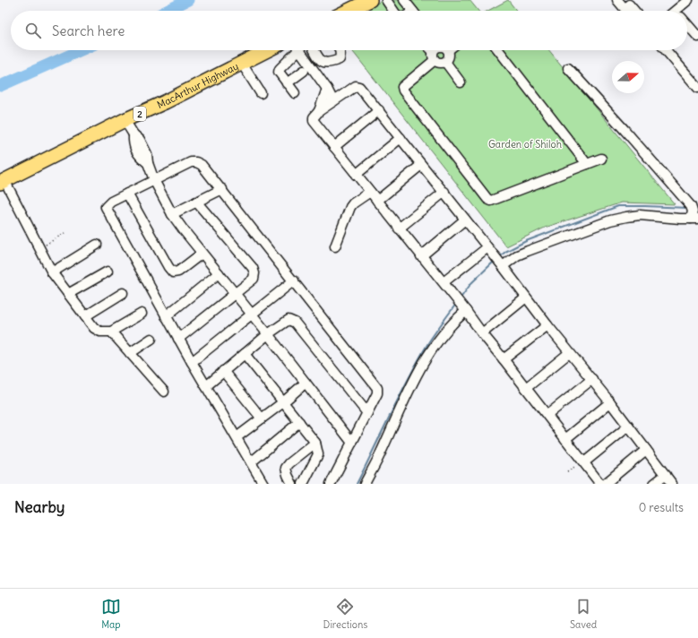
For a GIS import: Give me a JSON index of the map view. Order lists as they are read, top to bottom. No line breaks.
{"streets":{"highway":["MacArthur Highway","2"]},"parks":["Garden of Shiloh"],"north":"right","page":{"search":"Search here","heading":["Nearby","0 results"],"nav":["Map","Directions","Saved"]}}
